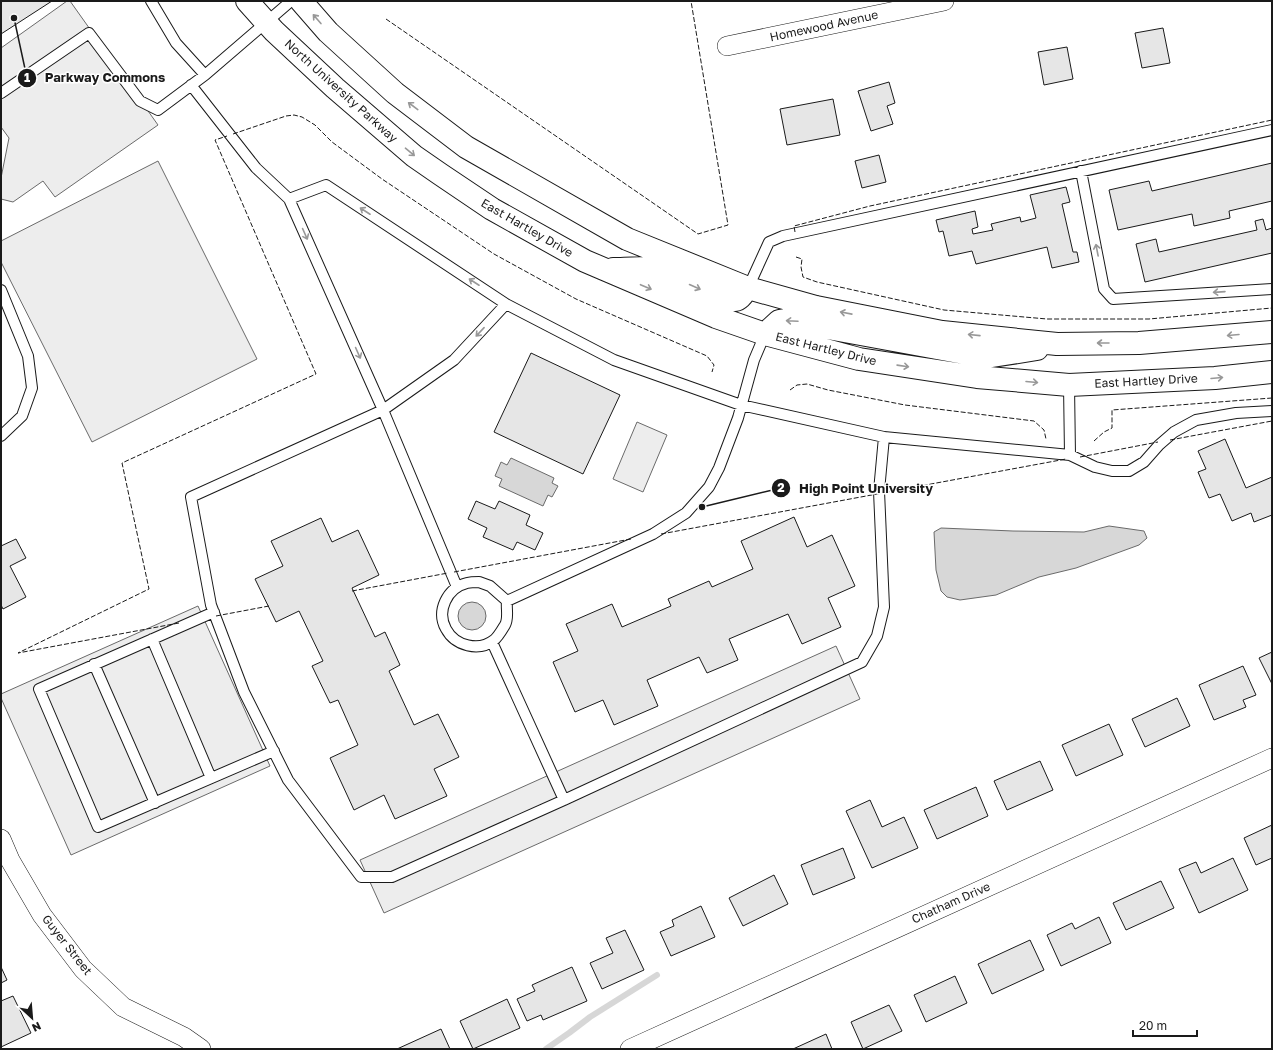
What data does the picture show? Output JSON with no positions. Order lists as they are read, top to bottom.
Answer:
{
  "streets": {
    "main road": ["North University Parkway", "East Hartley Drive"],
    "street": ["Homewood Avenue", "Chatham Drive", "Guyer Street"]
  },
  "crossings": [
    ["North University Parkway", "East Hartley Drive"]
  ],
  "places": ["Parkway Commons", "High Point University"],
  "scale_bar": "20 m",
  "north": "bottom right"
}
